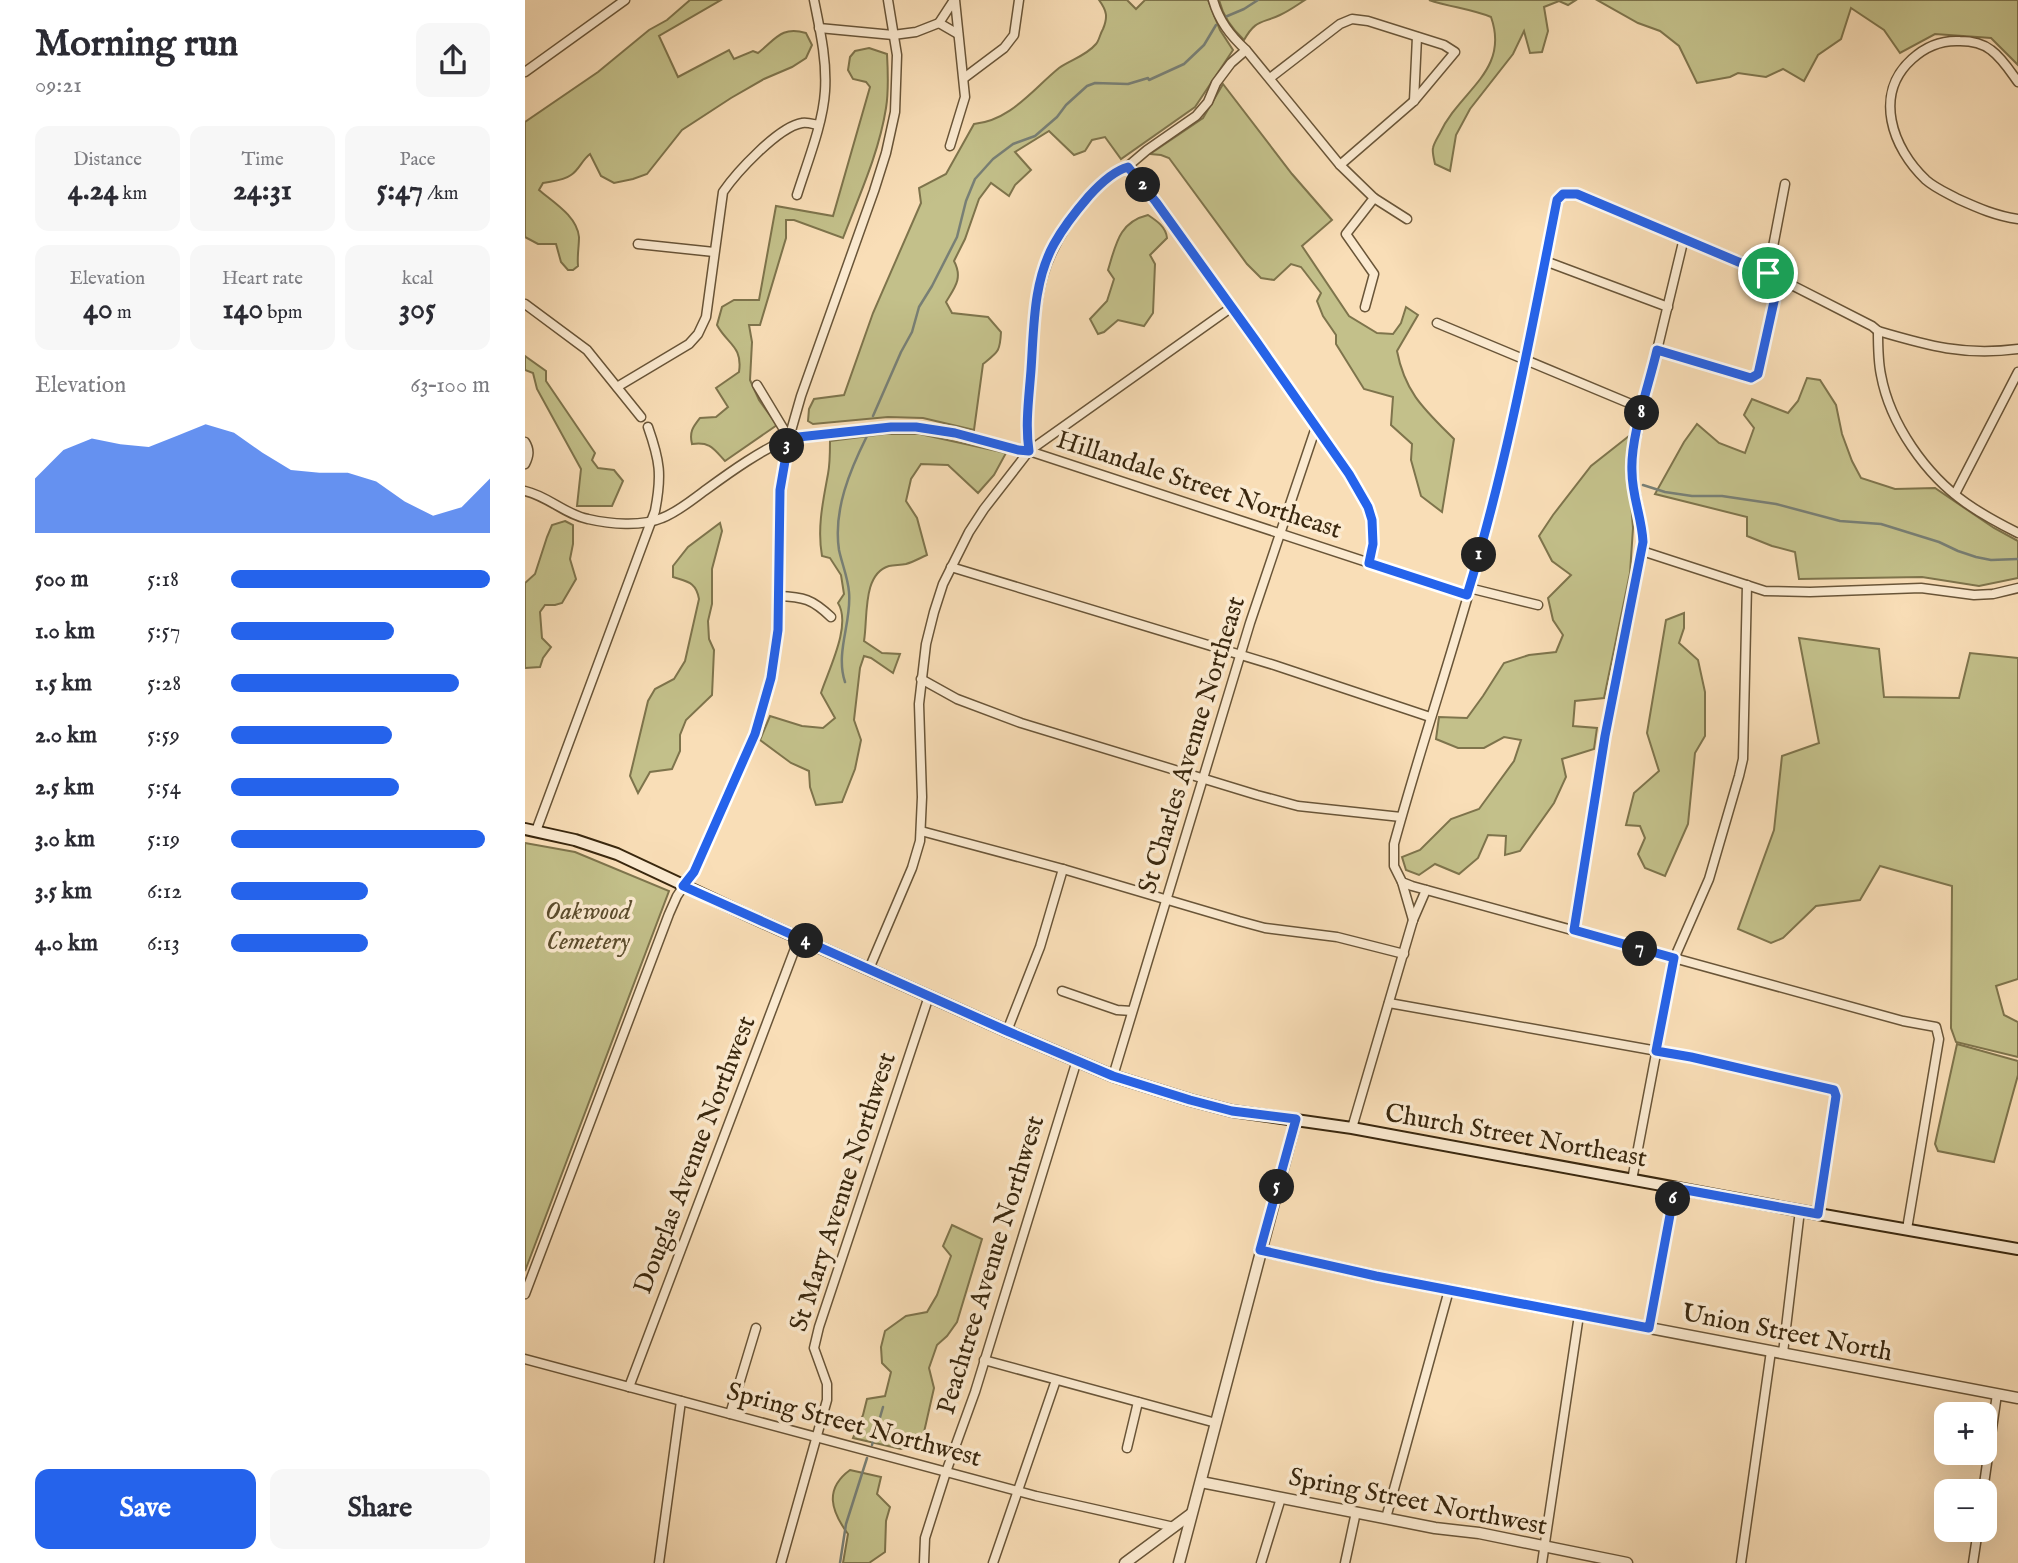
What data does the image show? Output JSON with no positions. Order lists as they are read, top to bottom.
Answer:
{
  "streets": {
    "main road": ["Church Street Northeast"],
    "street": [
      "Hillandale Street Northeast",
      "St Charles Avenue Northeast",
      "Douglas Avenue Northwest",
      "St Mary Avenue Northwest",
      "Peachtree Avenue Northwest",
      "Union Street North",
      "Spring Street Northwest"
    ]
  },
  "crossings": [
    ["Hillandale Street Northeast", "St Charles Avenue Northeast"],
    ["St Charles Avenue Northeast", "Church Street Northeast"],
    ["Church Street Northeast", "Douglas Avenue Northwest"],
    ["Church Street Northeast", "St Mary Avenue Northwest"],
    ["Church Street Northeast", "Peachtree Avenue Northwest"],
    ["Douglas Avenue Northwest", "Spring Street Northwest"],
    ["St Mary Avenue Northwest", "Spring Street Northwest"],
    ["Peachtree Avenue Northwest", "Spring Street Northwest"]
  ],
  "parks": ["Oakwood Cemetery"],
  "page": {
    "heading": ["Morning run", "09:21"],
    "stats": [
      ["Distance", "4.24 km"],
      ["Time", "24:31"],
      ["Pace", "5:47 /km"],
      ["Elevation", "40 m"],
      ["Heart rate", "140 bpm"],
      ["kcal", "305"]
    ],
    "pins": [
      "2",
      "8",
      "3",
      "1",
      "4",
      "7",
      "5",
      "6"
    ],
    "chart": ["Elevation", "63–100 m"],
    "list": [
      {
        "name": "500 m",
        "note": "5:18"
      },
      {
        "name": "1.0 km",
        "note": "5:57"
      },
      {
        "name": "1.5 km",
        "note": "5:28"
      },
      {
        "name": "2.0 km",
        "note": "5:59"
      },
      {
        "name": "2.5 km",
        "note": "5:54"
      },
      {
        "name": "3.0 km",
        "note": "5:19"
      },
      {
        "name": "3.5 km",
        "note": "6:12"
      },
      {
        "name": "4.0 km",
        "note": "6:13"
      }
    ],
    "map_buttons": ["+", "−"],
    "buttons": ["Save", "Share"]
  }
}
